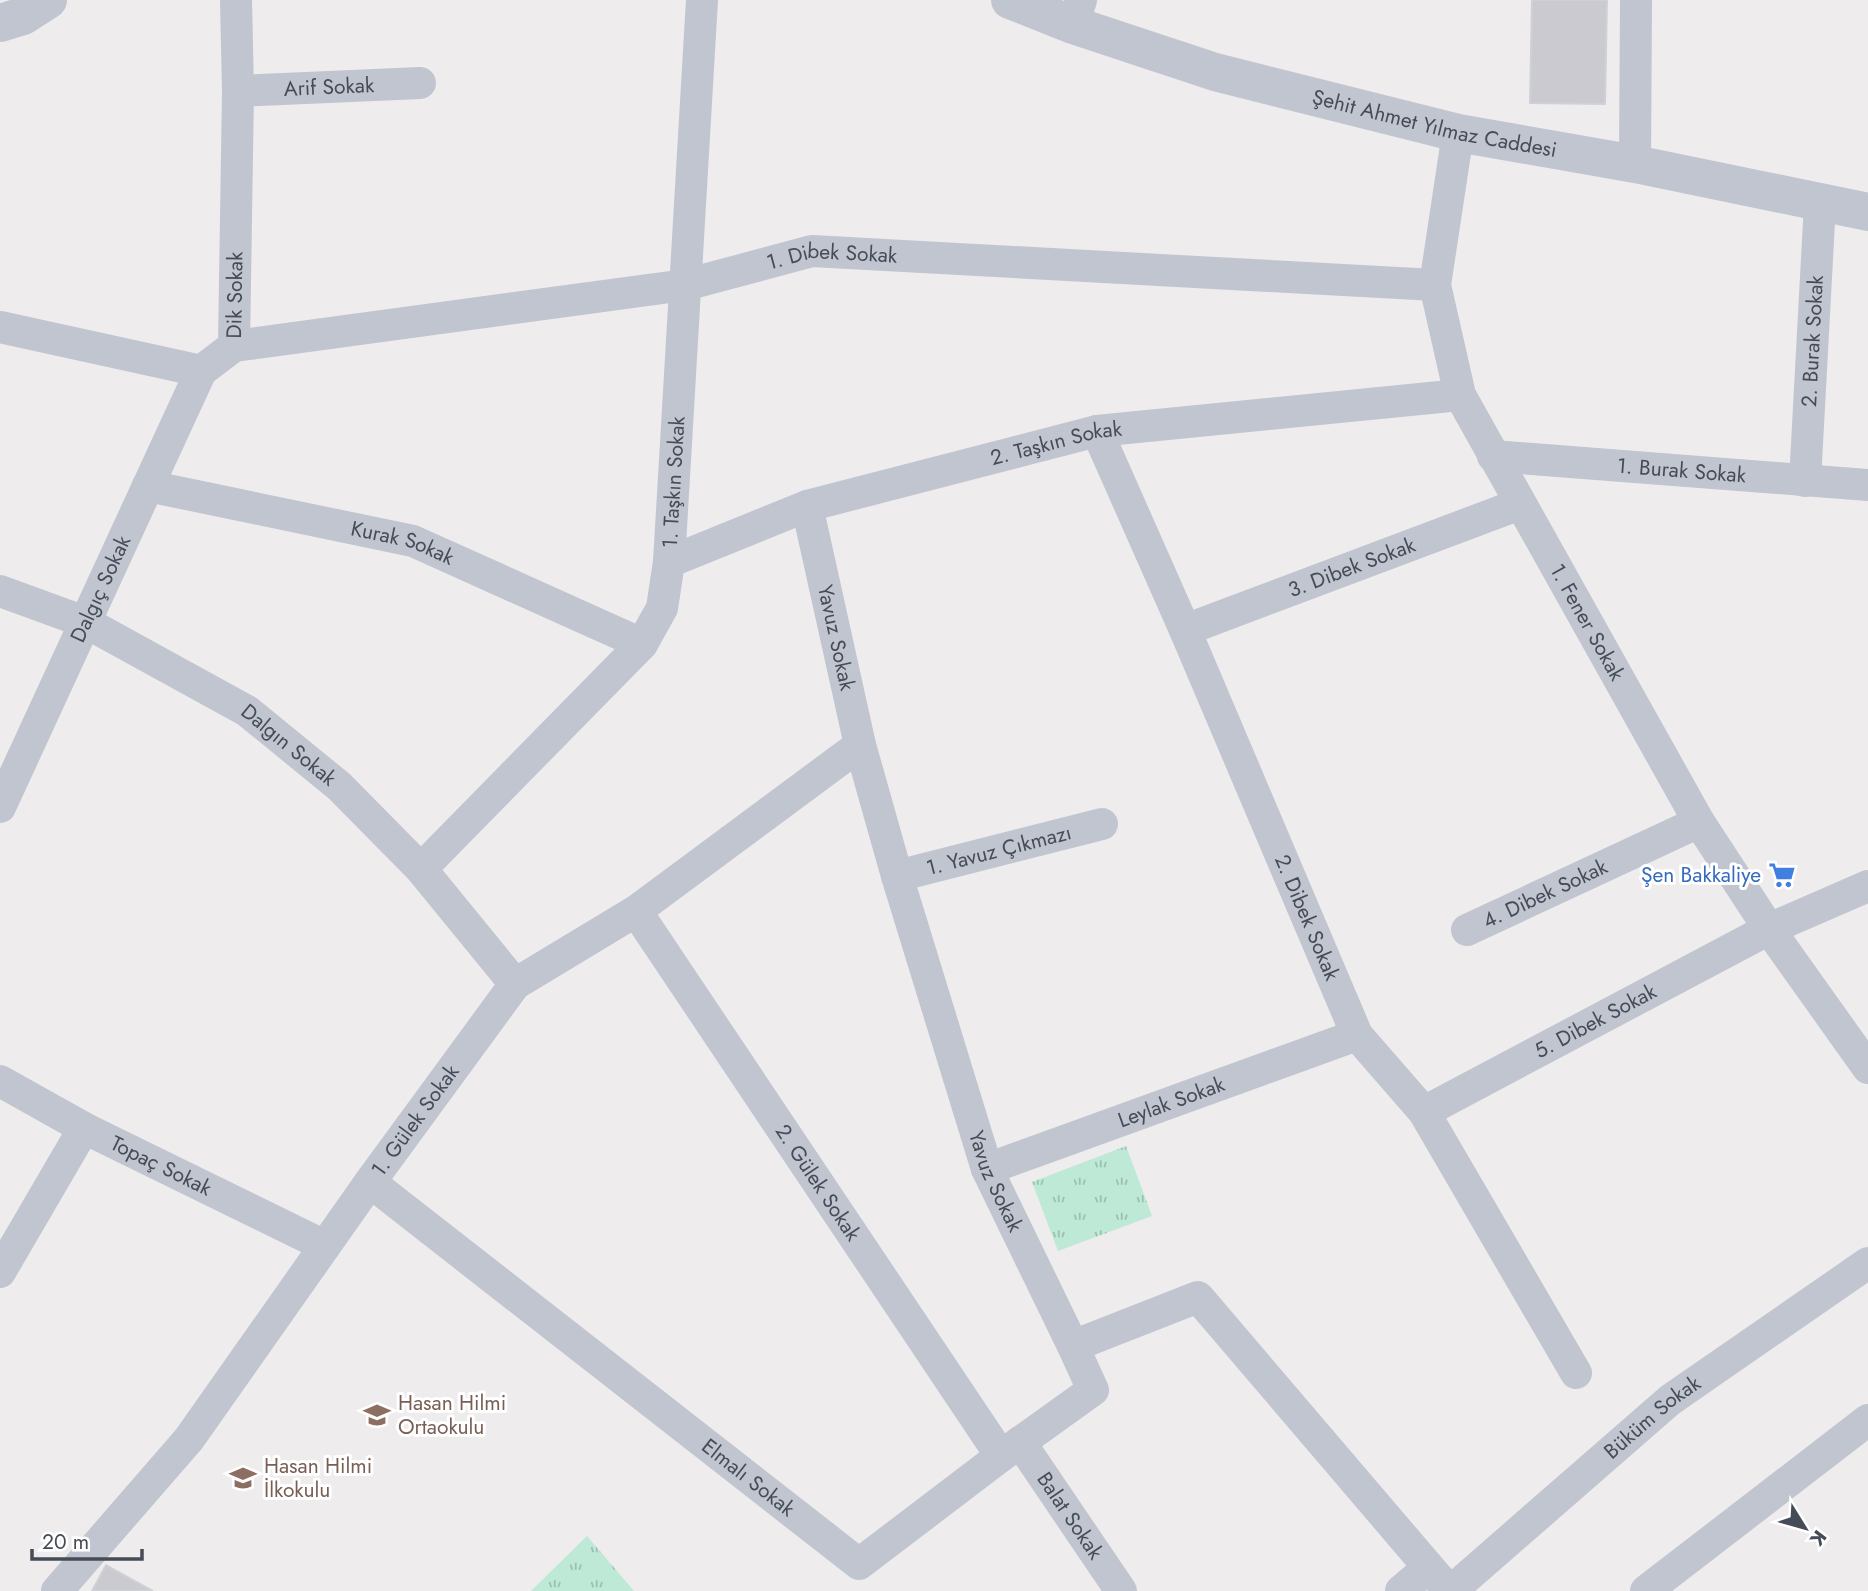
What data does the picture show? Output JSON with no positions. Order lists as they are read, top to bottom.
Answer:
{
  "streets": {
    "street": [
      "Arif Sokak",
      "Şehit Ahmet Yılmaz Caddesi",
      "1. Dibek Sokak",
      "Dik Sokak",
      "2. Burak Sokak",
      "2. Taşkın Sokak",
      "1. Burak Sokak",
      "1. Taşkın Sokak",
      "Kurak Sokak",
      "3. Dibek Sokak",
      "Dalgıç Sokak",
      "1. Fener Sokak",
      "Yavuz Sokak",
      "Dalgın Sokak",
      "1. Yavuz Çıkmazı",
      "4. Dibek Sokak",
      "2. Dibek Sokak",
      "5. Dibek Sokak",
      "Leylak Sokak",
      "1. Gülek Sokak",
      "Topaç Sokak",
      "2. Gülek Sokak",
      "Büküm Sokak",
      "Elmalı Sokak",
      "Balat Sokak"
    ]
  },
  "crossings": [
    ["Arif Sokak", "Dik Sokak"],
    ["Şehit Ahmet Yılmaz Caddesi", "2. Burak Sokak"],
    ["Şehit Ahmet Yılmaz Caddesi", "1. Fener Sokak"],
    ["1. Dibek Sokak", "Dik Sokak"],
    ["1. Dibek Sokak", "1. Taşkın Sokak"],
    ["1. Dibek Sokak", "1. Fener Sokak"],
    ["Dik Sokak", "Dalgıç Sokak"],
    ["2. Burak Sokak", "1. Burak Sokak"],
    ["2. Taşkın Sokak", "1. Taşkın Sokak"],
    ["2. Taşkın Sokak", "1. Fener Sokak"],
    ["2. Taşkın Sokak", "Yavuz Sokak"],
    ["2. Taşkın Sokak", "2. Dibek Sokak"],
    ["1. Burak Sokak", "1. Fener Sokak"],
    ["1. Taşkın Sokak", "Kurak Sokak"],
    ["1. Taşkın Sokak", "Dalgın Sokak"],
    ["Kurak Sokak", "Dalgıç Sokak"],
    ["3. Dibek Sokak", "1. Fener Sokak"],
    ["3. Dibek Sokak", "2. Dibek Sokak"],
    ["Dalgıç Sokak", "Dalgın Sokak"],
    ["1. Fener Sokak", "4. Dibek Sokak"],
    ["1. Fener Sokak", "5. Dibek Sokak"],
    ["Yavuz Sokak", "1. Yavuz Çıkmazı"],
    ["Yavuz Sokak", "Leylak Sokak"],
    ["Yavuz Sokak", "1. Gülek Sokak"],
    ["Yavuz Sokak", "Elmalı Sokak"],
    ["Dalgın Sokak", "1. Gülek Sokak"],
    ["2. Dibek Sokak", "5. Dibek Sokak"],
    ["2. Dibek Sokak", "Leylak Sokak"],
    ["1. Gülek Sokak", "Topaç Sokak"],
    ["1. Gülek Sokak", "2. Gülek Sokak"],
    ["1. Gülek Sokak", "Elmalı Sokak"],
    ["2. Gülek Sokak", "Elmalı Sokak"],
    ["2. Gülek Sokak", "Balat Sokak"],
    ["Elmalı Sokak", "Balat Sokak"]
  ],
  "places": {
    "supermarket": ["Şen Bakkaliye"],
    "school or university": ["Hasan Hilmi Ortaokulu", "Hasan Hilmi İlkokulu"]
  },
  "scale_bar": "20 m",
  "north": "bottom right"
}
